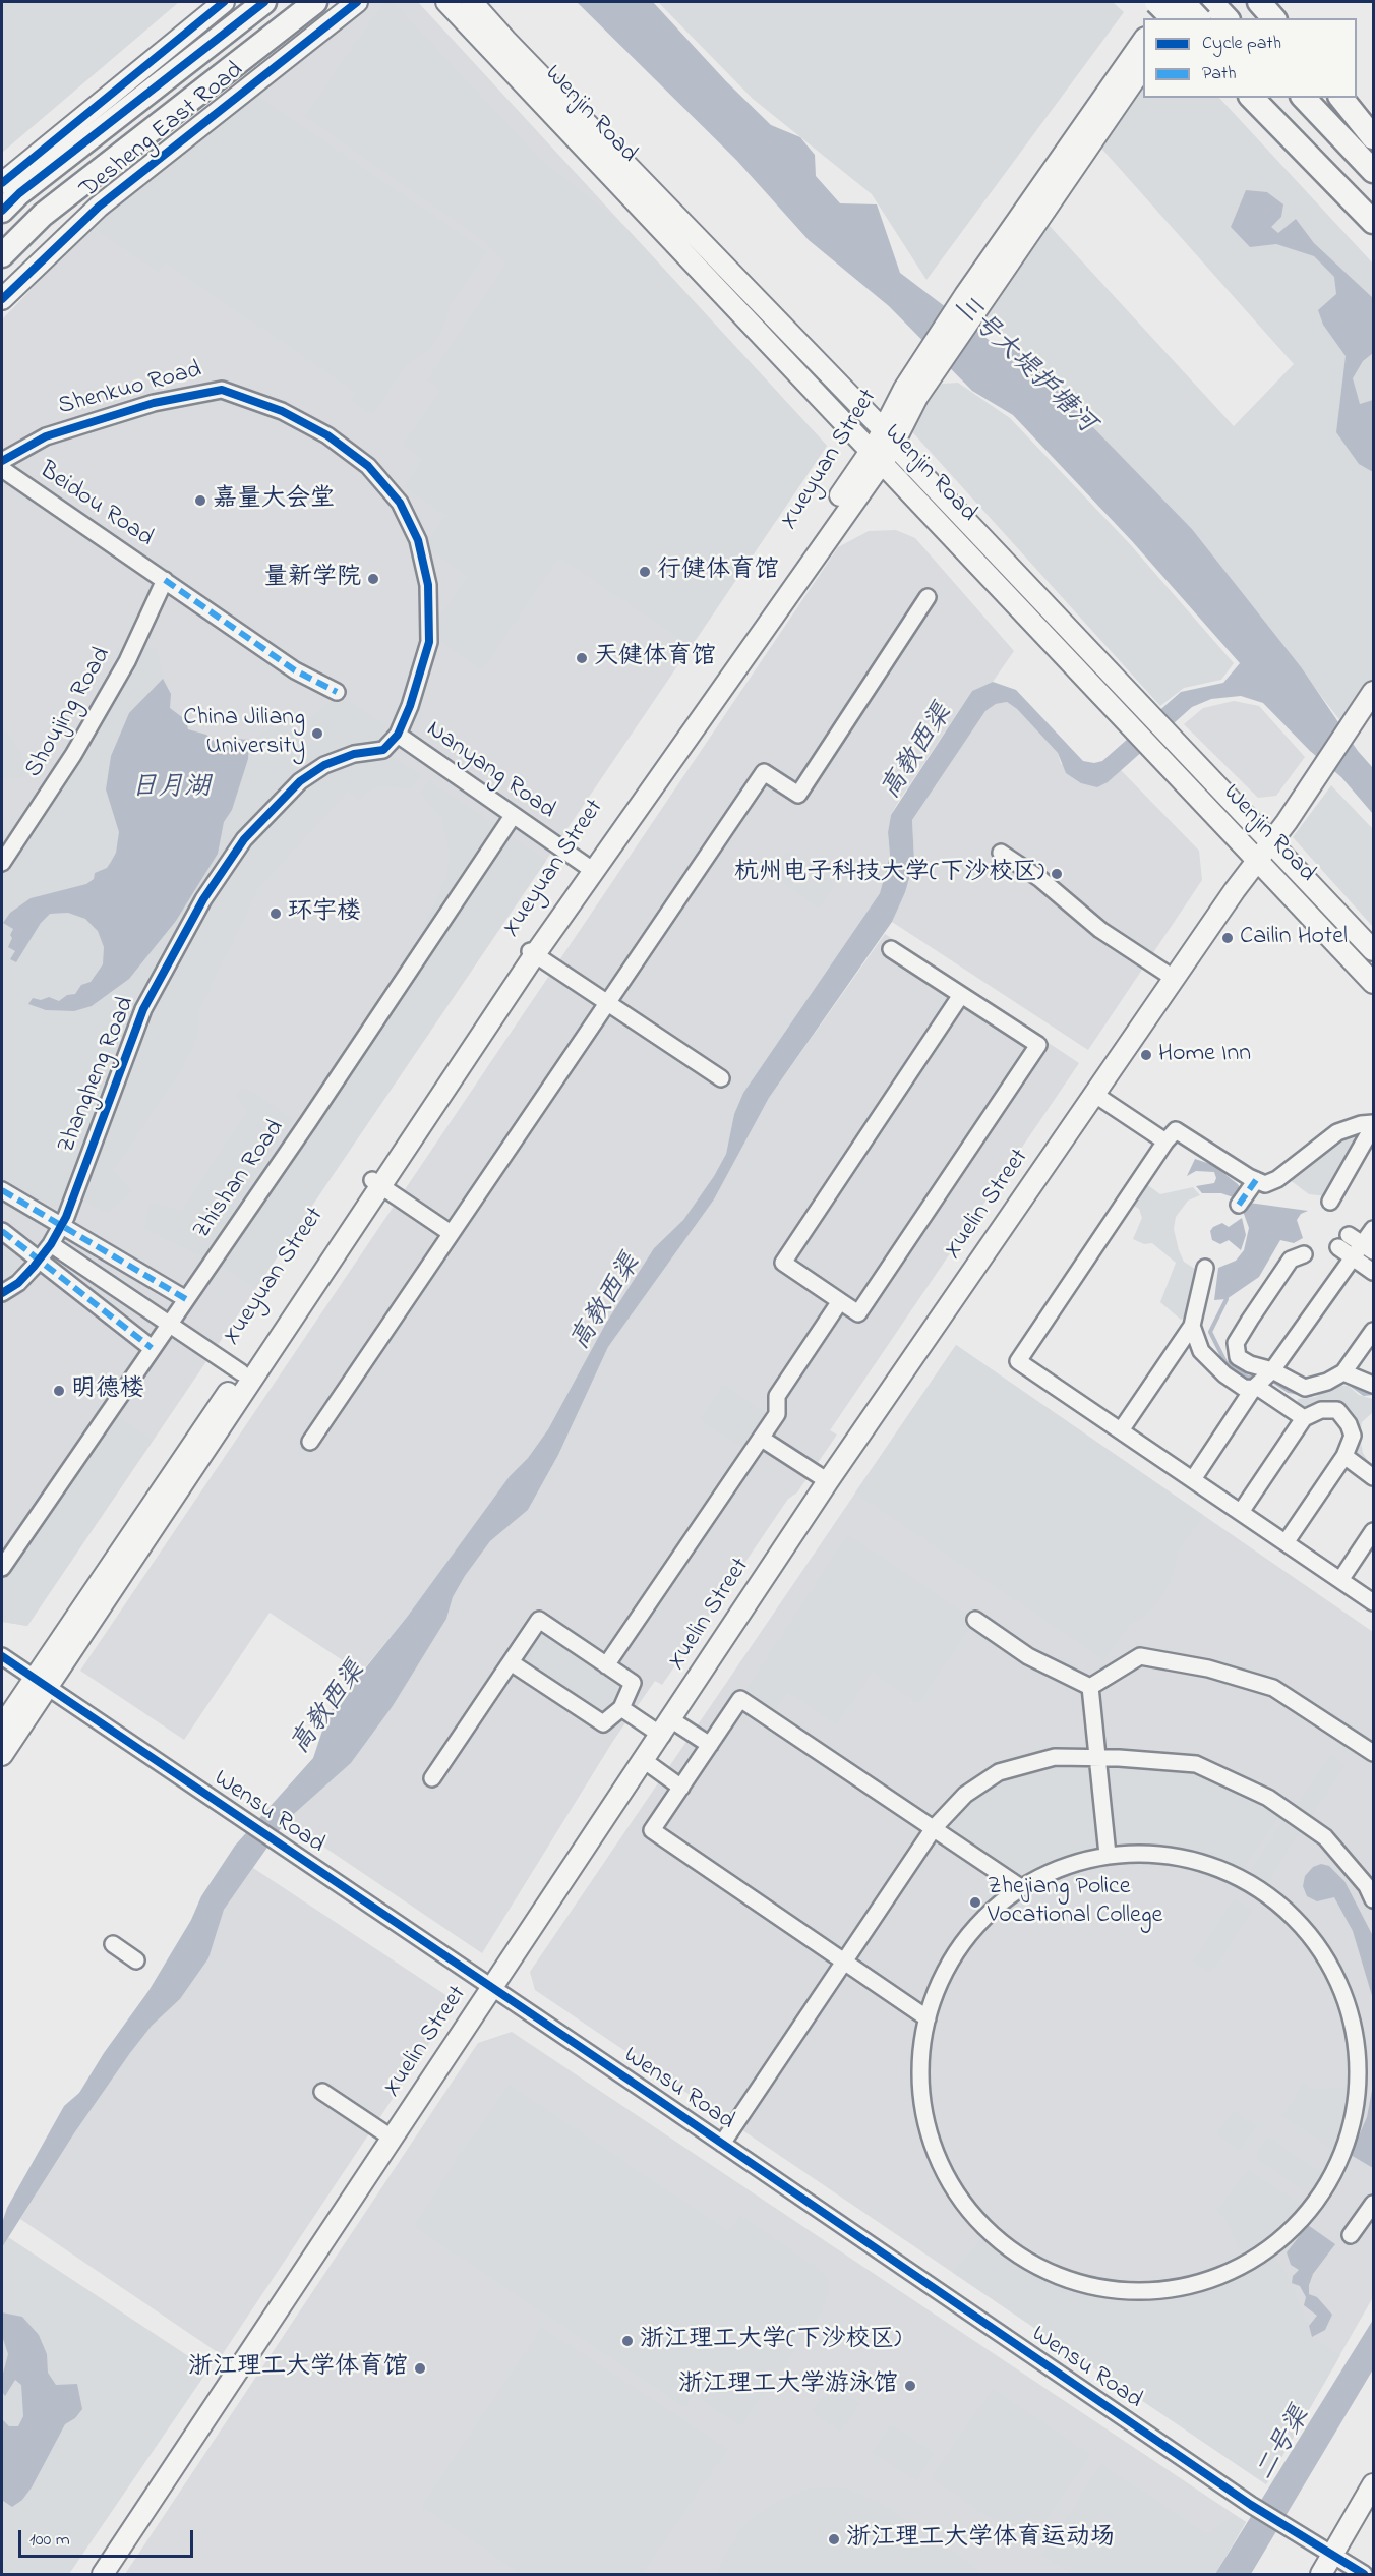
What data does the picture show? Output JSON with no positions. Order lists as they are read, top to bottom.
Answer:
{
  "streets": {
    "main road": [
      "Wenjin Road",
      "Desheng East Road",
      "Xueyuan Street",
      "Xuelin Street"
    ],
    "street": [
      "Shenkuo Road",
      "Beidou Road",
      "Shoujing Road",
      "Nanyang Road",
      "Zhangheng Road",
      "Zhishan Road",
      "Wensu Road"
    ]
  },
  "crossings": [
    ["Wenjin Road", "Xueyuan Street"],
    ["Wenjin Road", "Xuelin Street"],
    ["Shenkuo Road", "Nanyang Road"],
    ["Shenkuo Road", "Zhangheng Road"],
    ["Xueyuan Street", "Nanyang Road"],
    ["Xueyuan Street", "Wensu Road"],
    ["Beidou Road", "Shoujing Road"],
    ["Nanyang Road", "Zhangheng Road"],
    ["Nanyang Road", "Zhishan Road"],
    ["Xuelin Street", "Wensu Road"]
  ],
  "water": [
    "三号大堤护塘河",
    "高教西渠",
    "日月湖",
    "二号渠"
  ],
  "places": [
    "嘉量大会堂",
    "行健体育馆",
    "量新学院",
    "天健体育馆",
    "China Jiliang University",
    "杭州电子科技大学(下沙校区)",
    "环宇楼",
    "Cailin Hotel",
    "Home Inn",
    "明德楼",
    "Zhejiang Police Vocational College",
    "浙江理工大学(下沙校区)",
    "浙江理工大学体育馆",
    "浙江理工大学游泳馆",
    "浙江理工大学体育运动场"
  ],
  "legend": ["Cycle path", "Path"],
  "scale_bar": "100 m"
}
